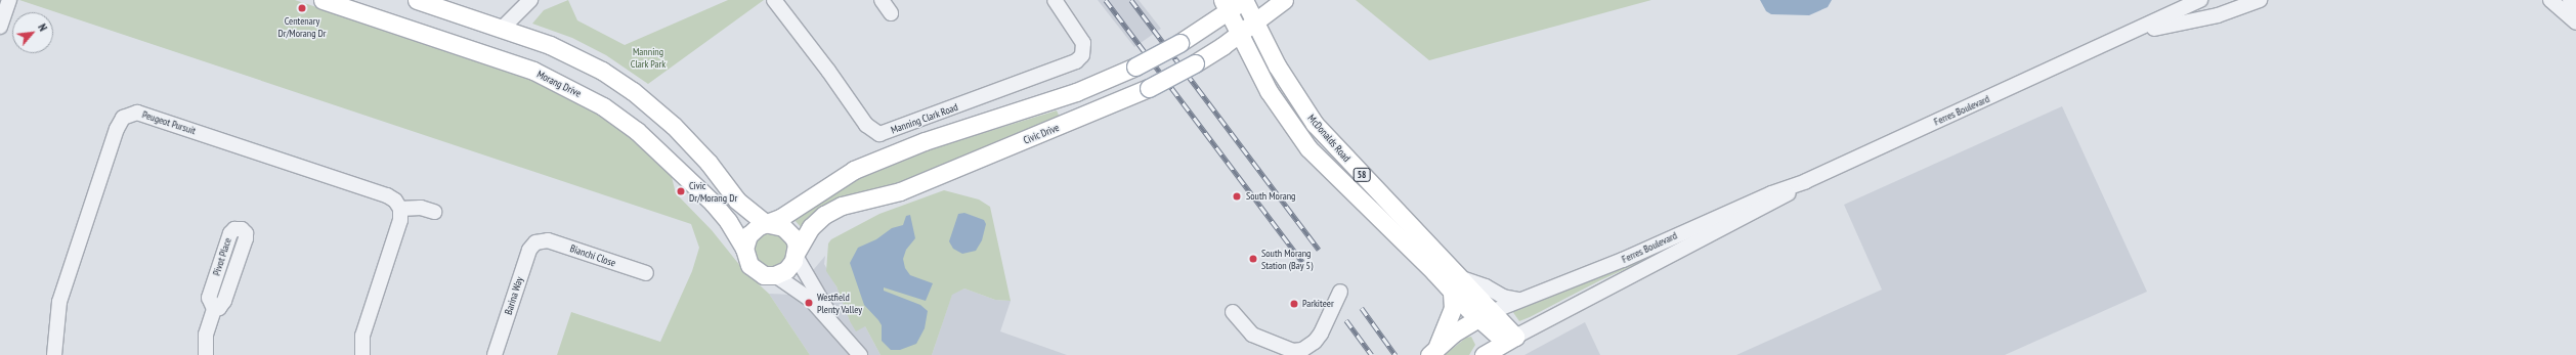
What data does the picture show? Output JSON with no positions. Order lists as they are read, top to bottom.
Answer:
{
  "streets": {
    "main road": [
      "Morang Drive",
      "Civic Drive",
      "McDonalds Road",
      "58"
    ],
    "street": [
      "Ferres Boulevard",
      "Manning Clark Road",
      "Peugeot Pursuit",
      "Bianchi Close",
      "Pivot Place",
      "Barina Way"
    ]
  },
  "crossings": [
    ["Morang Drive", "Civic Drive"],
    ["Ferres Boulevard", "McDonalds Road"],
    ["Civic Drive", "McDonalds Road"],
    ["Bianchi Close", "Barina Way"]
  ],
  "parks": ["Manning Clark Park"],
  "places": [
    "Centenary Dr/Morang Dr",
    "Civic Dr/Morang Dr",
    "South Morang",
    "South Morang Station (Bay 5)",
    "Westfield Plenty Valley",
    "Parkiteer"
  ],
  "north": "top right"
}
